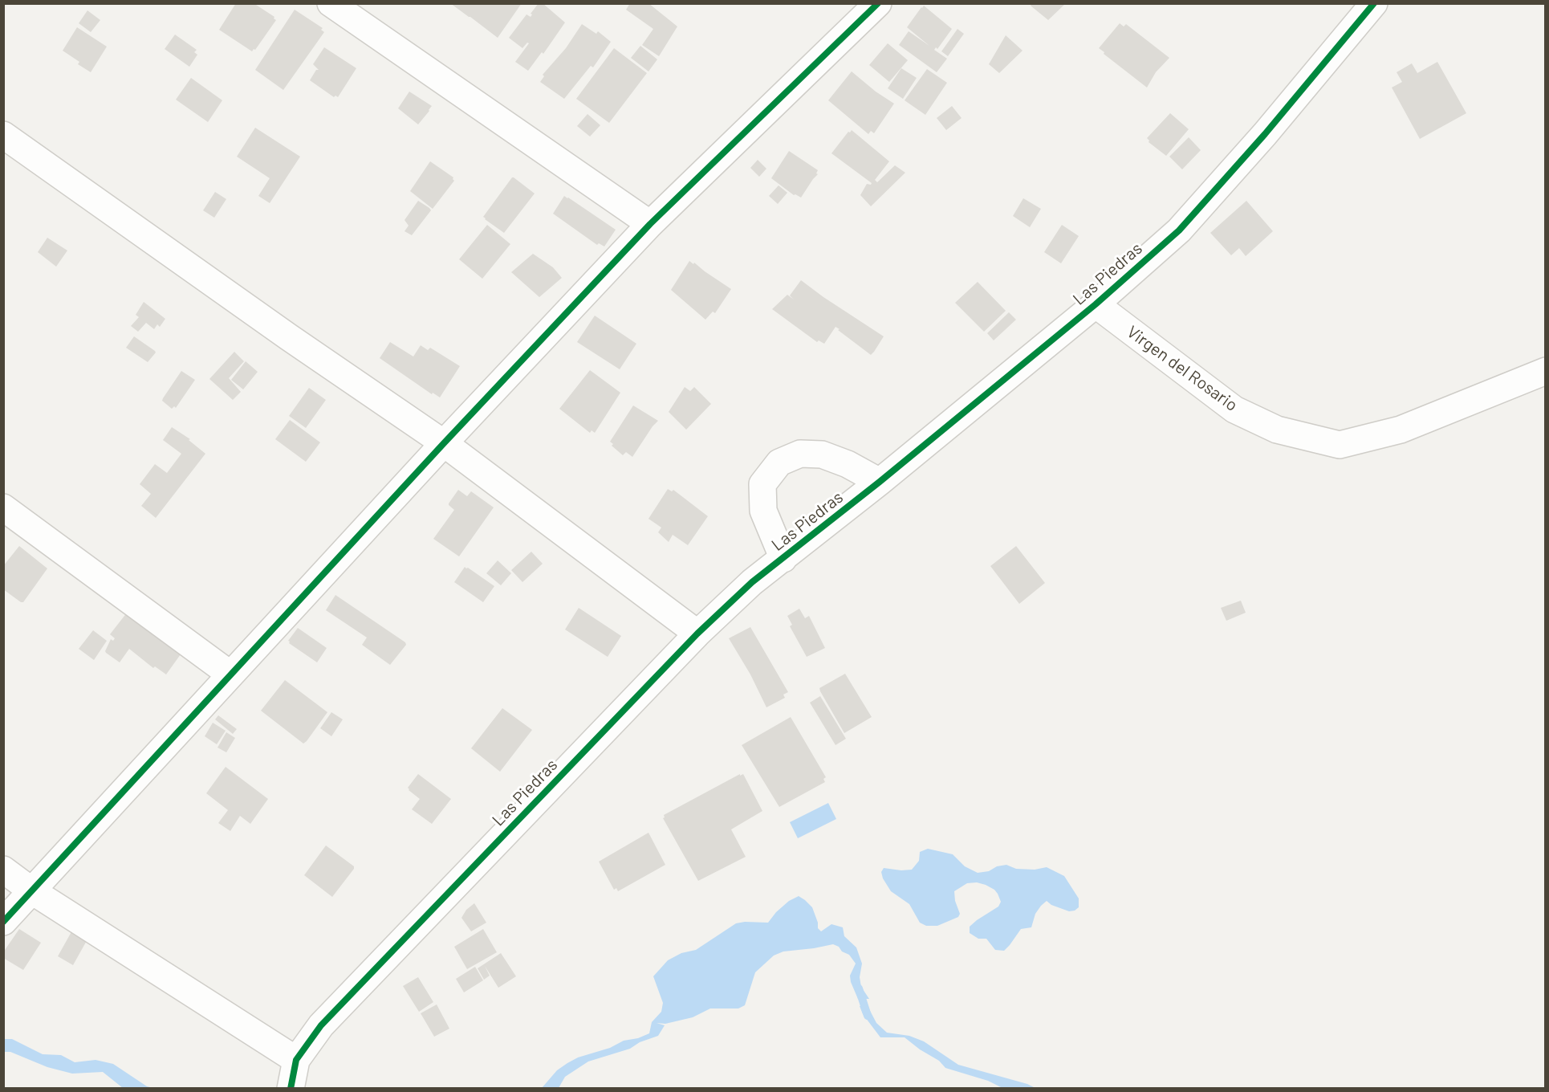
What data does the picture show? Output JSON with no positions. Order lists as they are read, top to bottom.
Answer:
{
  "streets": {
    "street": ["Las Piedras", "Virgen del Rosario"]
  },
  "crossings": [
    ["Las Piedras", "Virgen del Rosario"]
  ]
}
